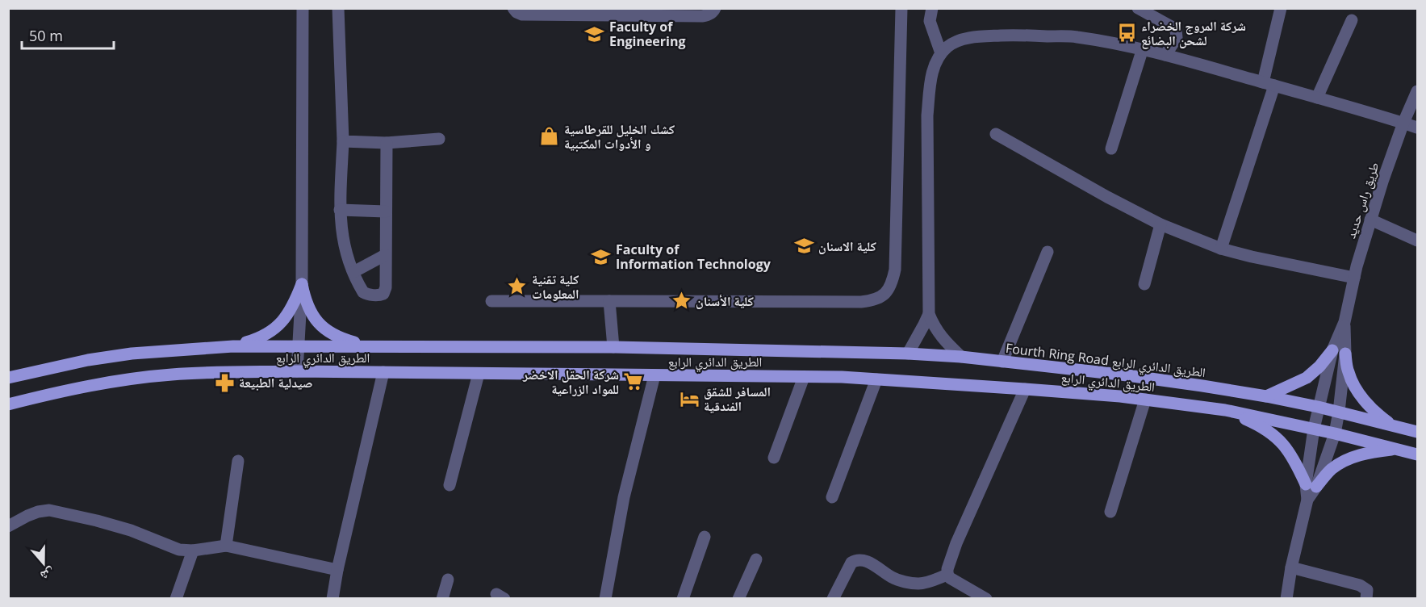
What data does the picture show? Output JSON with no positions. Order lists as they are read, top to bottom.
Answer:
{
  "streets": {
    "main road": ["الطريق الدائري الرابع", "Fourth Ring Road الطريق الدائري الرابع"],
    "street": ["طريق راس حديد"]
  },
  "crossings": [
    ["طريق راس حديد", "الطريق الدائري الرابع"],
    ["طريق راس حديد", "Fourth Ring Road الطريق الدائري الرابع"],
    ["الطريق الدائري الرابع", "Fourth Ring Road الطريق الدائري الرابع"]
  ],
  "places": {
    "bus stop": ["شركة المروج الخضراء لشحن البضائع"],
    "school or university": ["Faculty of Engineering", "كلية الاسنان", "Faculty of Information Technology"],
    "shop": ["كشك الخليل للقرطاسية و الأدوات المكتبية"],
    "place": ["كلية تقنية المعلومات", "كلية الأسنان"],
    "supermarket": ["شركة الحقل الاخضر للمواد الزراعية"],
    "pharmacy": ["صيدلية الطبيعة"],
    "hotel": ["المسافر للشقق الفندقية"]
  },
  "scale_bar": "50 m",
  "north": "bottom"
}
